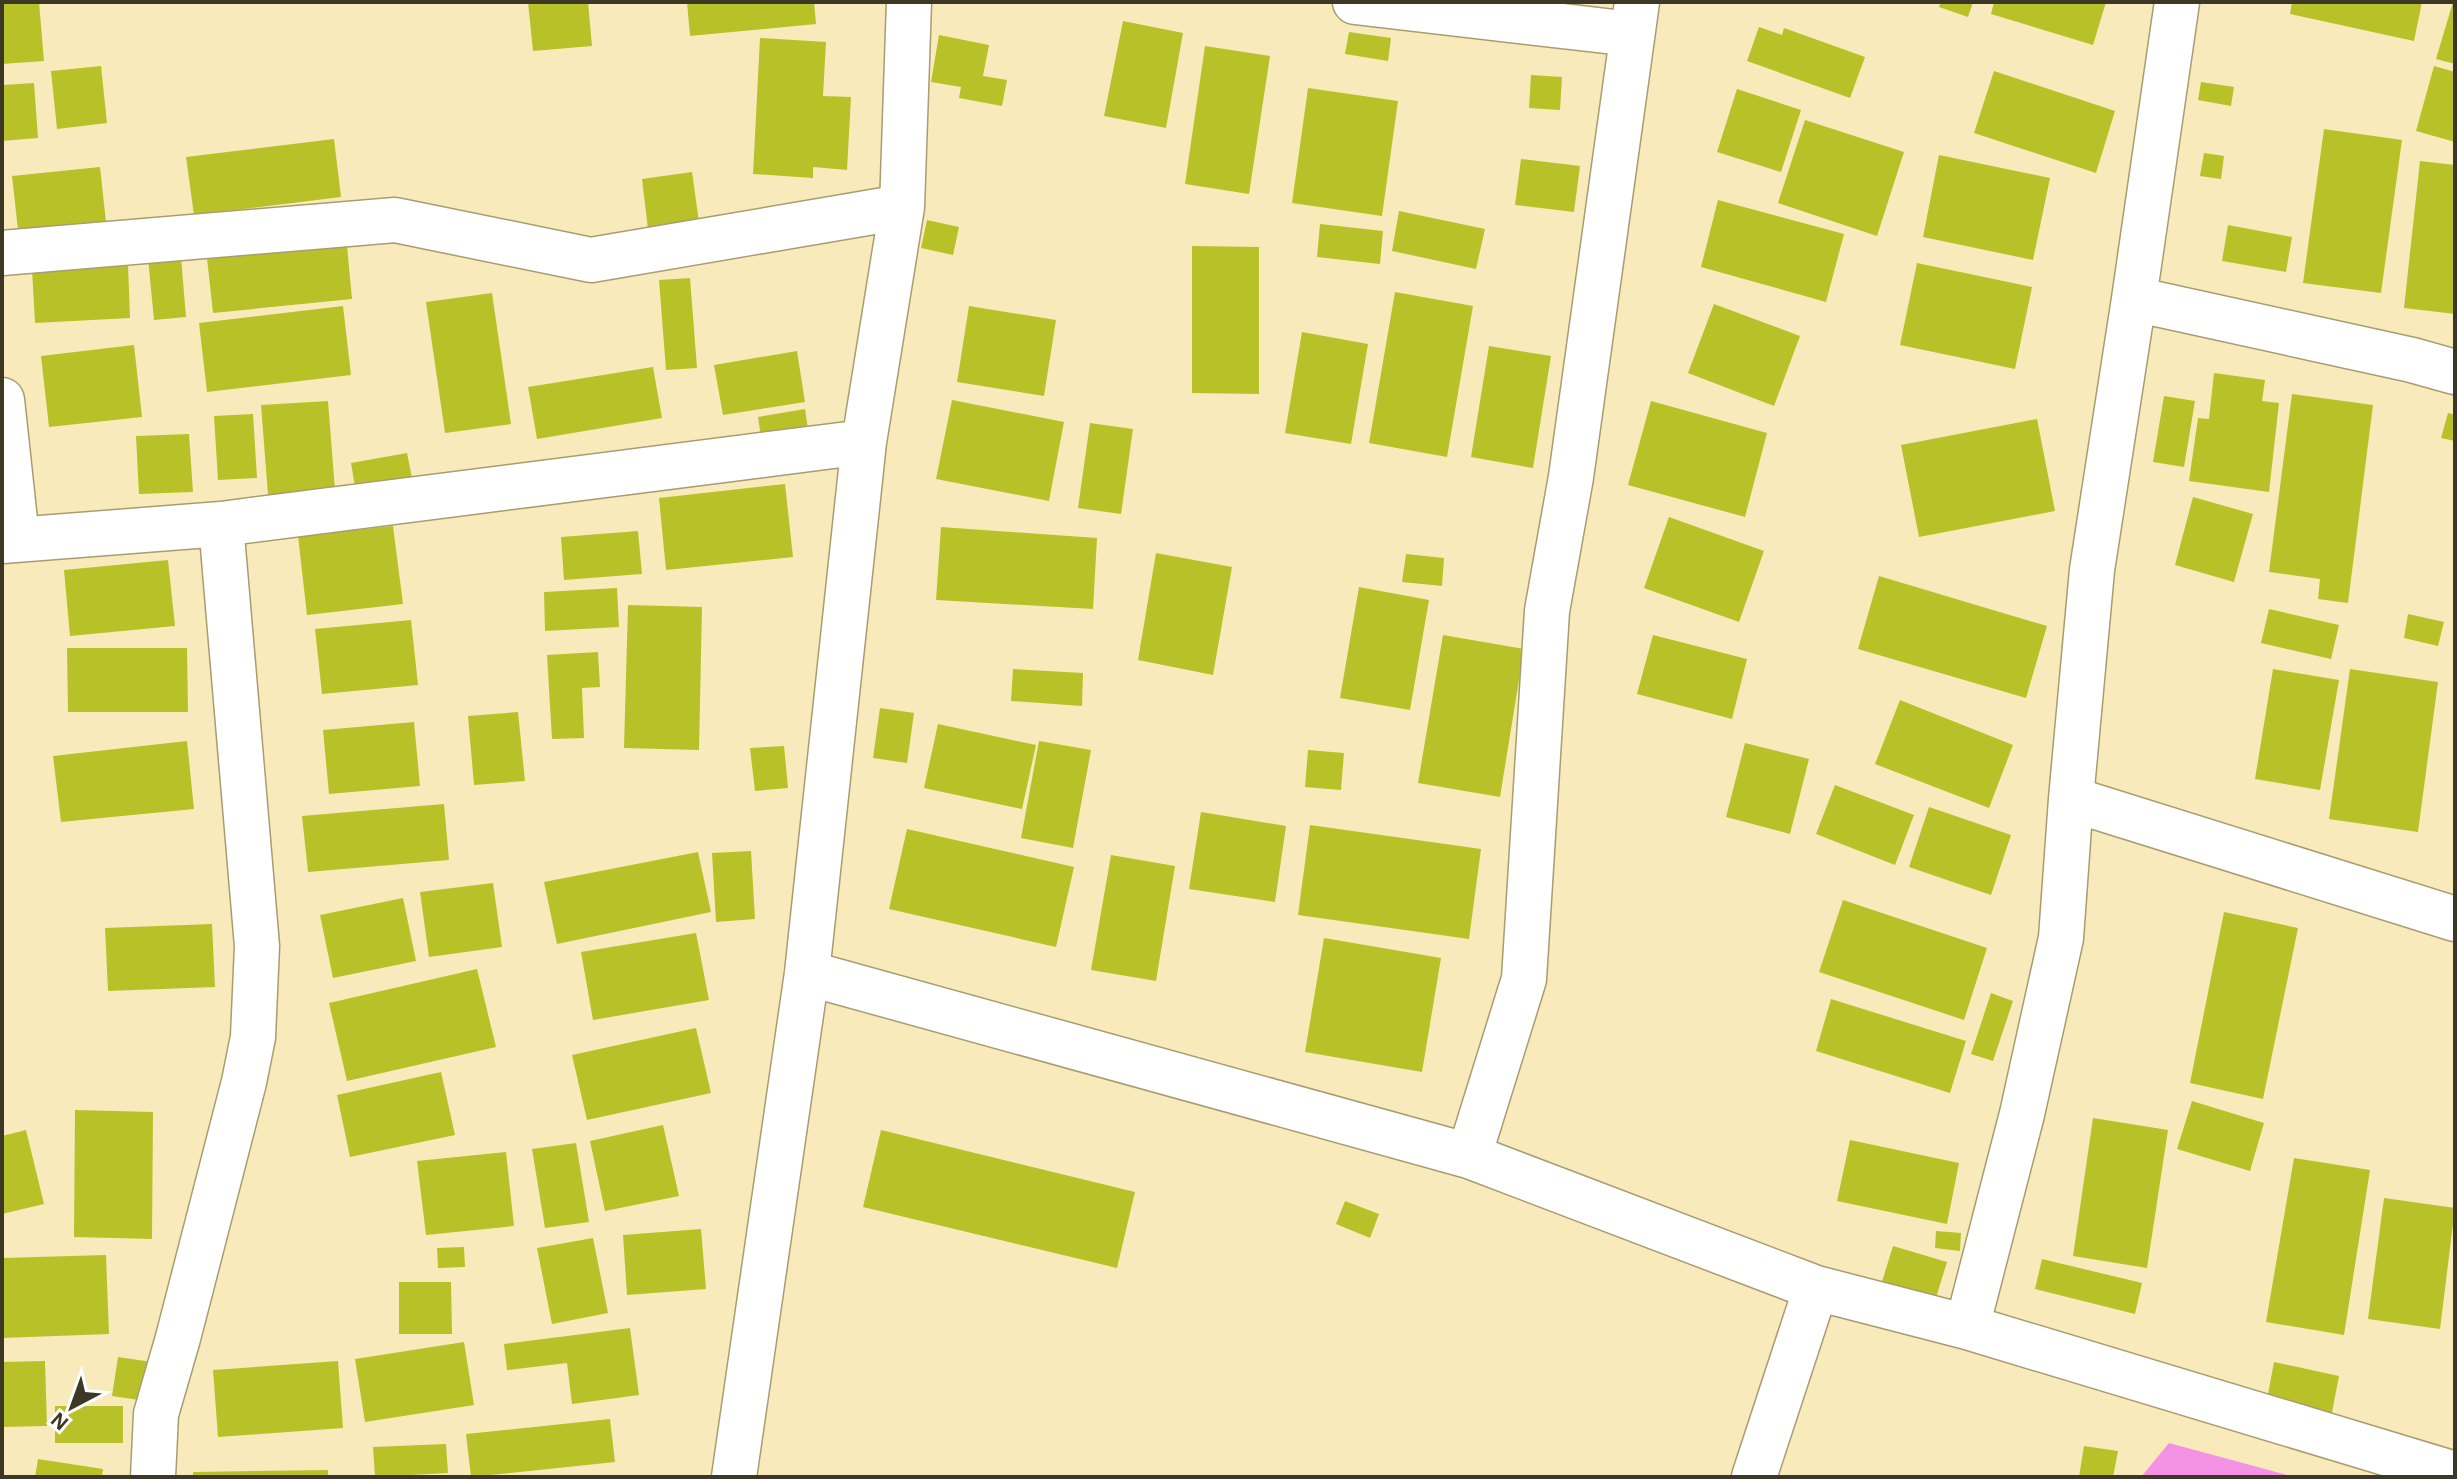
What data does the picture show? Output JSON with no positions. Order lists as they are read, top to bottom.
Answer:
{
  "north": "bottom left"
}
